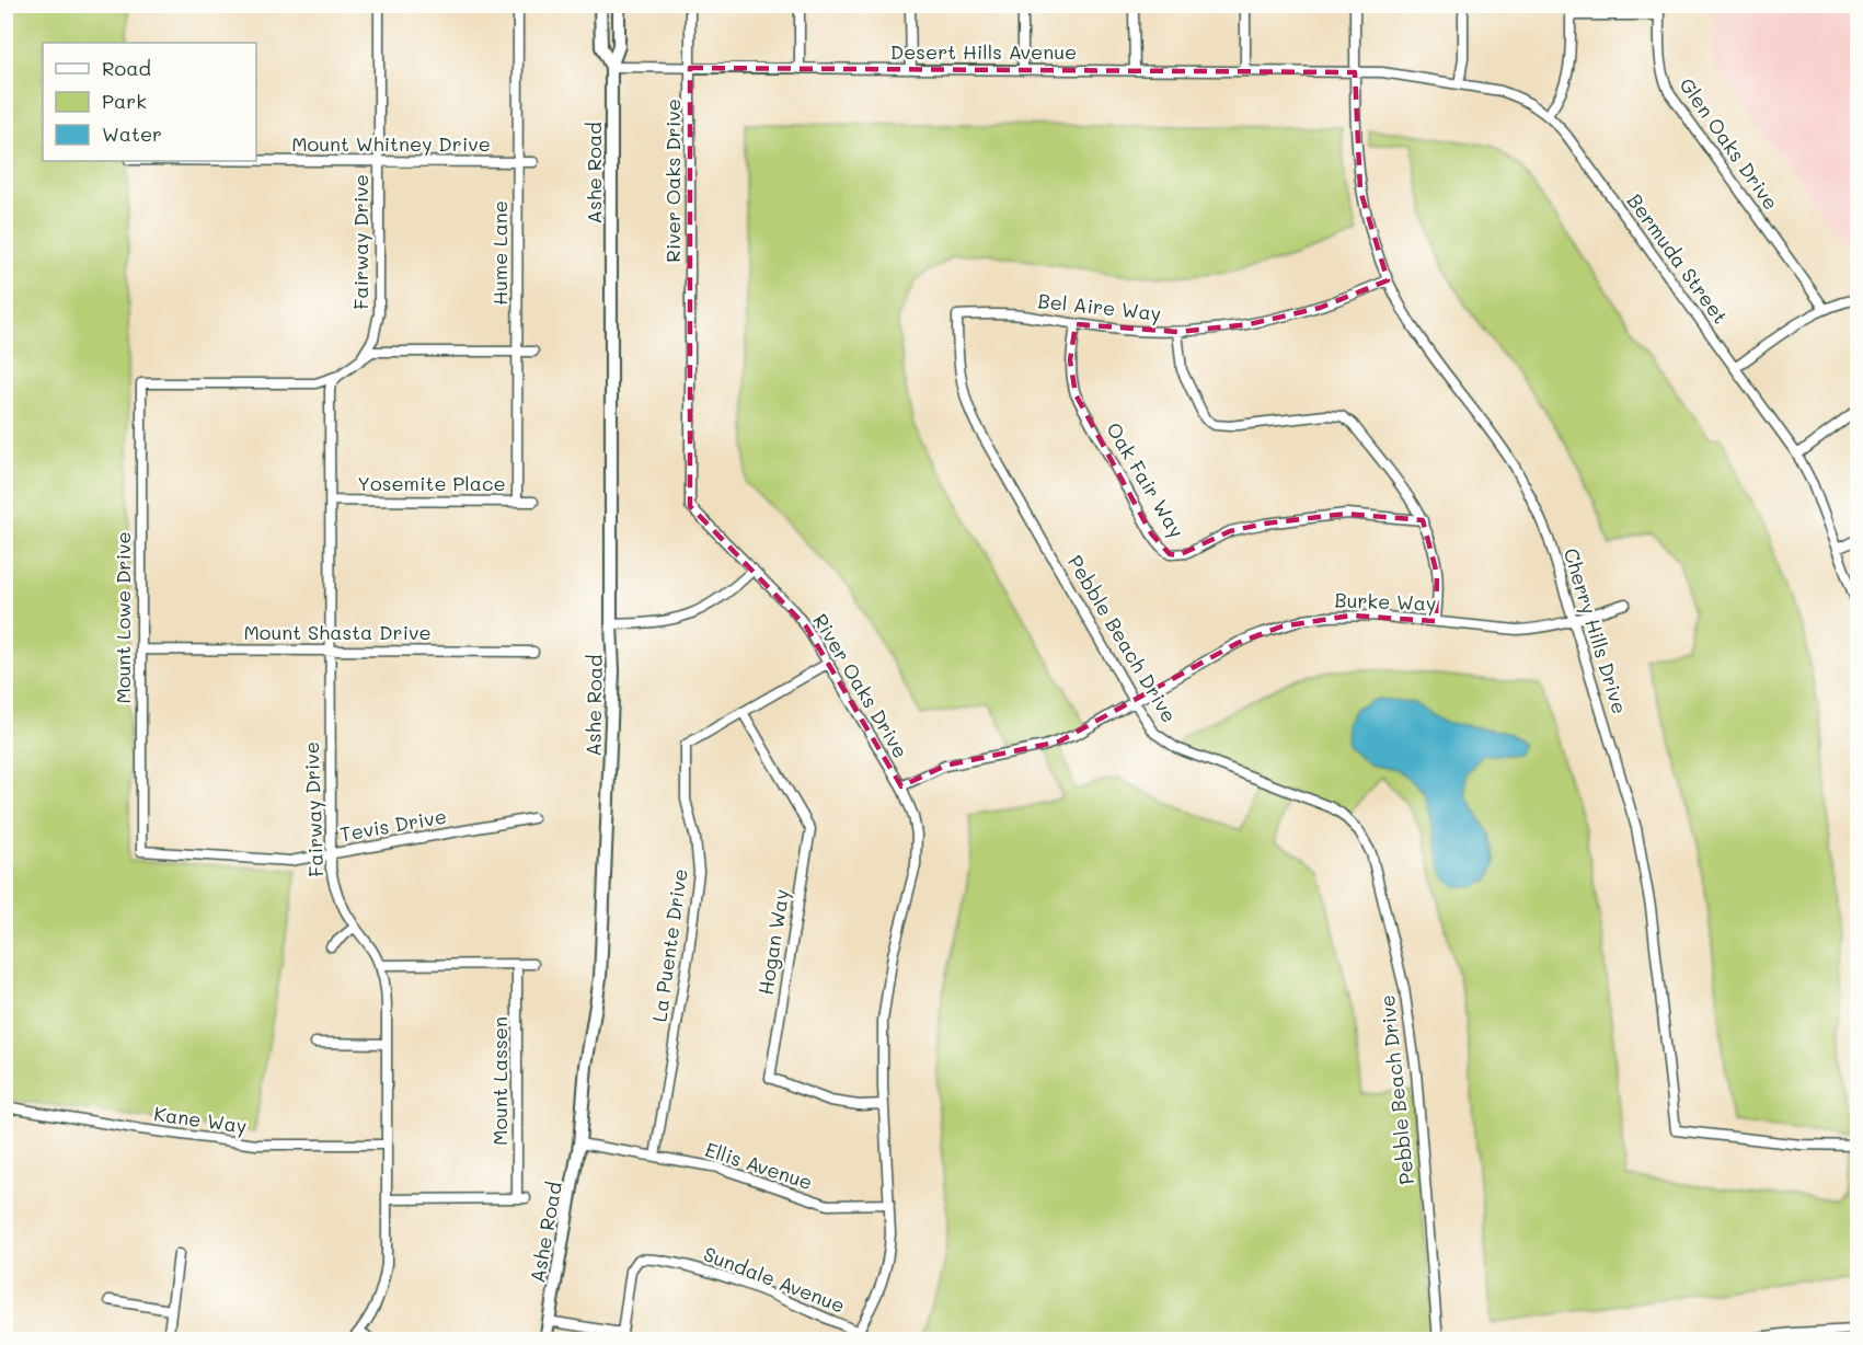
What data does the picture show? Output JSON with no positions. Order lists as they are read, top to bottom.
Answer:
{
  "streets": {
    "street": [
      "Desert Hills Avenue",
      "Mount Whitney Drive",
      "Glen Oaks Drive",
      "Ashe Road",
      "River Oaks Drive",
      "Fairway Drive",
      "Hume Lane",
      "Bermuda Street",
      "Bel Aire Way",
      "Oak Fair Way",
      "Yosemite Place",
      "Burke Way",
      "Mount Lowe Drive",
      "Cherry Hills Drive",
      "Mount Shasta Drive",
      "Pebble Beach Drive",
      "Tevis Drive",
      "Hogan Way",
      "La Puente Drive",
      "Mount Lassen",
      "Kane Way",
      "Ellis Avenue",
      "Sundale Avenue"
    ]
  },
  "crossings": [
    ["Desert Hills Avenue", "Ashe Road"],
    ["Desert Hills Avenue", "River Oaks Drive"],
    ["Desert Hills Avenue", "Bermuda Street"],
    ["Desert Hills Avenue", "Cherry Hills Drive"],
    ["Mount Whitney Drive", "Fairway Drive"],
    ["Mount Whitney Drive", "Hume Lane"],
    ["Glen Oaks Drive", "Bermuda Street"],
    ["Ashe Road", "Ellis Avenue"],
    ["River Oaks Drive", "Burke Way"],
    ["River Oaks Drive", "Hogan Way"],
    ["River Oaks Drive", "La Puente Drive"],
    ["River Oaks Drive", "Ellis Avenue"],
    ["River Oaks Drive", "Sundale Avenue"],
    ["Fairway Drive", "Yosemite Place"],
    ["Fairway Drive", "Mount Lowe Drive"],
    ["Fairway Drive", "Mount Shasta Drive"],
    ["Fairway Drive", "Tevis Drive"],
    ["Fairway Drive", "Mount Lassen"],
    ["Fairway Drive", "Kane Way"],
    ["Hume Lane", "Yosemite Place"],
    ["Bermuda Street", "Cherry Hills Drive"],
    ["Bel Aire Way", "Oak Fair Way"],
    ["Bel Aire Way", "Cherry Hills Drive"],
    ["Bel Aire Way", "Pebble Beach Drive"],
    ["Burke Way", "Cherry Hills Drive"],
    ["Burke Way", "Pebble Beach Drive"],
    ["Mount Lowe Drive", "Mount Shasta Drive"],
    ["Mount Lowe Drive", "Tevis Drive"],
    ["Hogan Way", "La Puente Drive"],
    ["La Puente Drive", "Ellis Avenue"]
  ],
  "legend": ["Road", "Park", "Water"]
}
